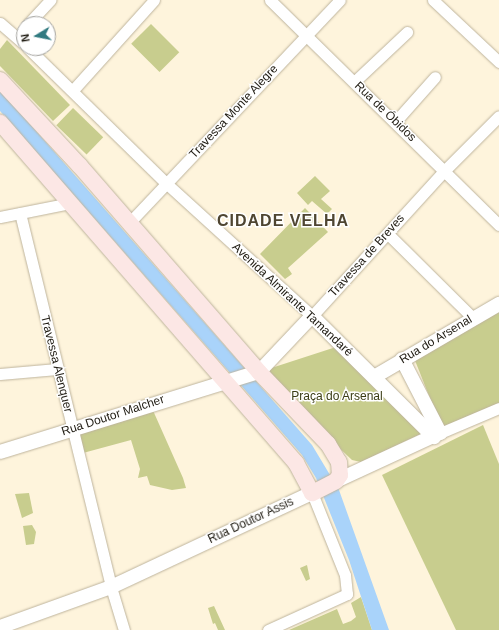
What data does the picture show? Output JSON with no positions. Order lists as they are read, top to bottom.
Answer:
{
  "streets": {
    "main road": ["Rua Doutor Assis"],
    "street": [
      "Travessa Monte Alegre",
      "Rua de Óbidos",
      "Travessa de Breves",
      "Avenida Almirante Tamandaré",
      "Rua do Arsenal",
      "Travessa Alenquer",
      "Rua Doutor Malcher"
    ]
  },
  "crossings": [
    ["Travessa Monte Alegre", "Rua de Óbidos"],
    ["Travessa Monte Alegre", "Avenida Almirante Tamandaré"],
    ["Rua de Óbidos", "Travessa de Breves"],
    ["Travessa de Breves", "Avenida Almirante Tamandaré"],
    ["Travessa de Breves", "Rua Doutor Malcher"],
    ["Avenida Almirante Tamandaré", "Rua do Arsenal"],
    ["Avenida Almirante Tamandaré", "Rua Doutor Assis"],
    ["Travessa Alenquer", "Rua Doutor Malcher"],
    ["Travessa Alenquer", "Rua Doutor Assis"]
  ],
  "districts": ["CIDADE VELHA"],
  "parks": ["Praça do Arsenal"],
  "north": "left"
}
